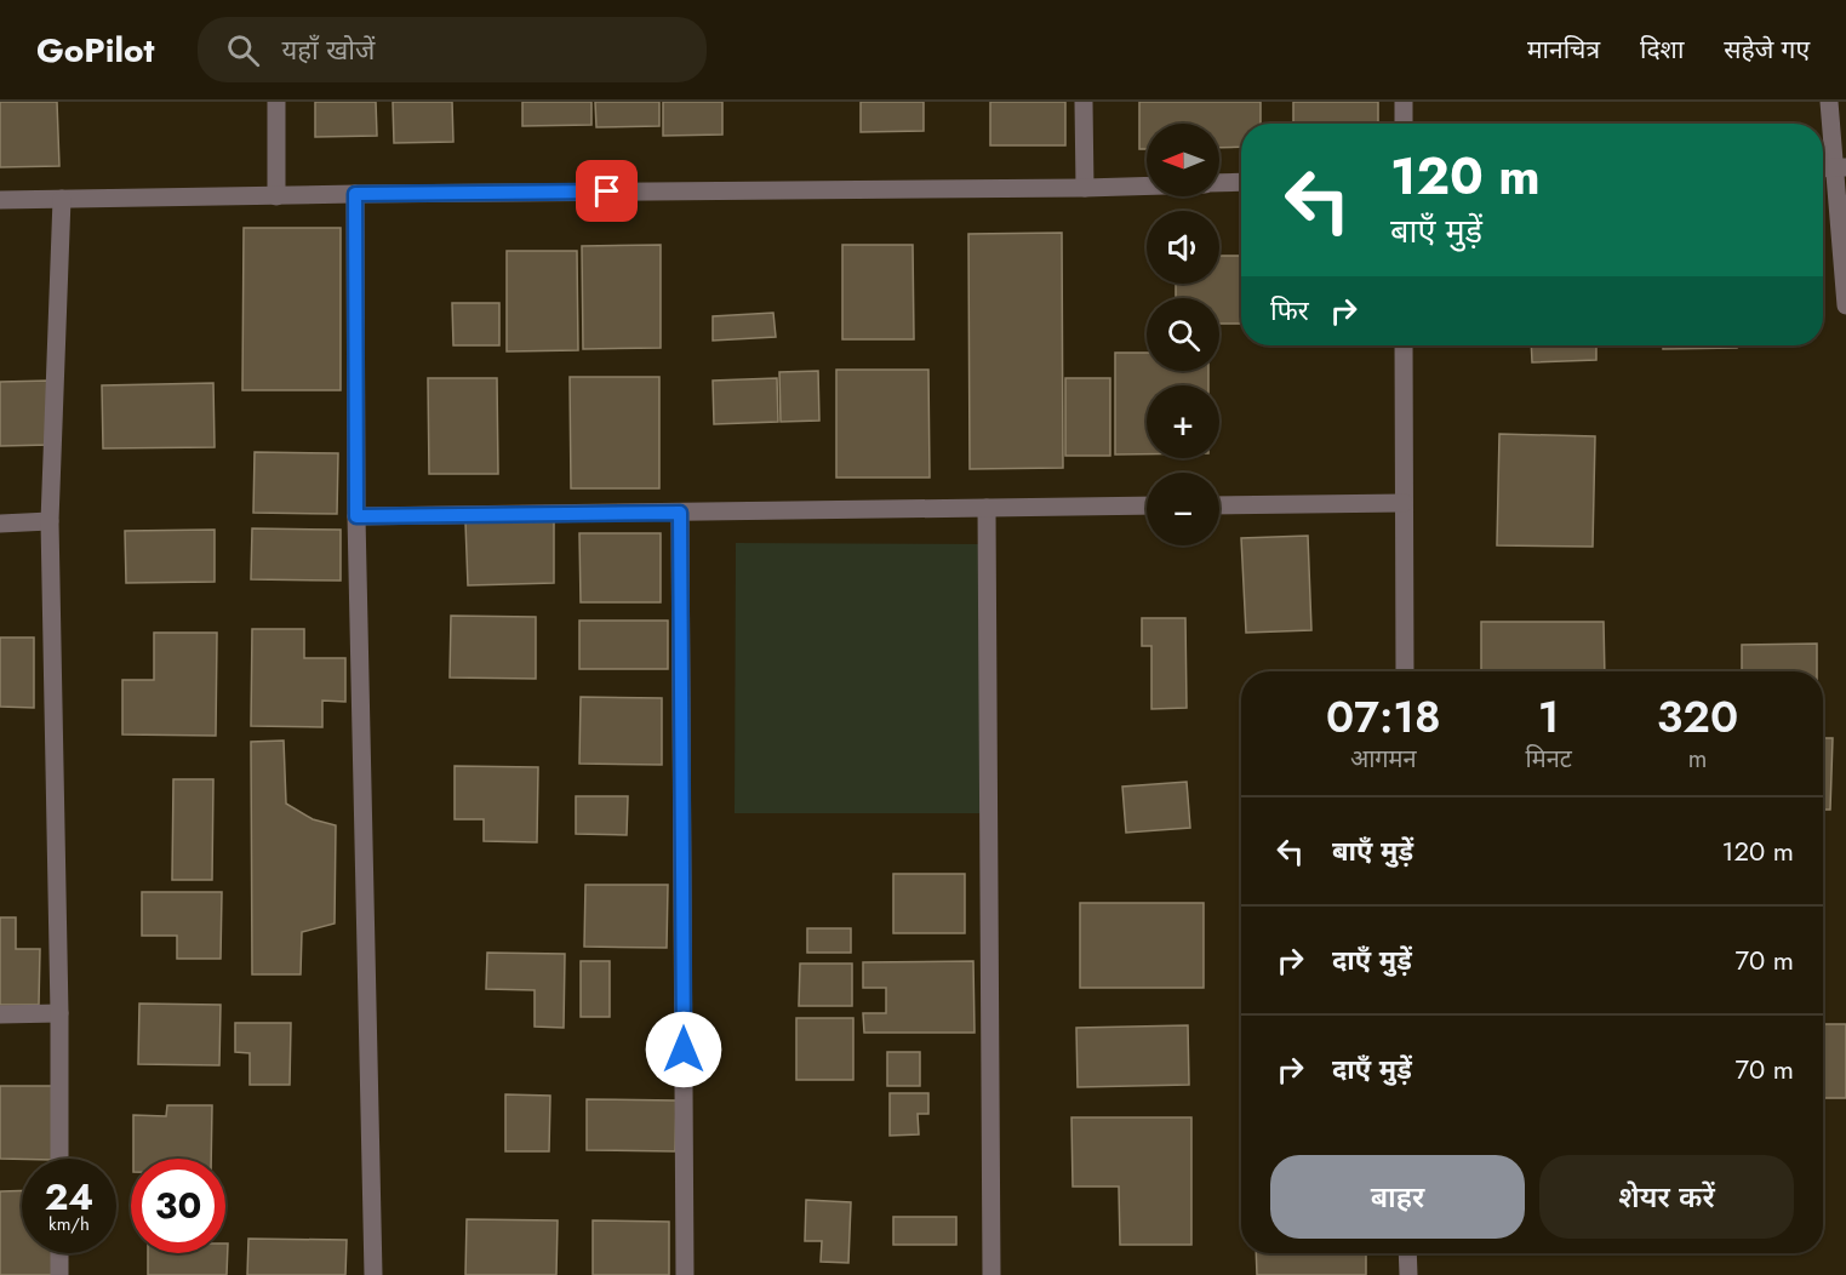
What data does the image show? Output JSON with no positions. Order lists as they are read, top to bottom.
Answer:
{
  "north": "left",
  "page": {
    "header": "GoPilot",
    "search": "यहाँ खोजें",
    "nav": ["मानचित्र", "दिशा", "सहेजे गए"],
    "map_buttons": ["+", "−"],
    "turn": ["120 m", "बाएँ मुड़ें"],
    "then": "फिर",
    "eta": [
      "07:18",
      "आगमन",
      "1",
      "मिनट",
      "320",
      "m"
    ],
    "list": [
      {
        "name": "बाएँ मुड़ें",
        "value": "120 m"
      },
      {
        "name": "दाएँ मुड़ें",
        "value": "70 m"
      },
      {
        "name": "दाएँ मुड़ें",
        "value": "70 m"
      }
    ],
    "buttons": ["बाहर", "शेयर करें"],
    "speed": "24 km/h",
    "limit": "30"
  }
}
